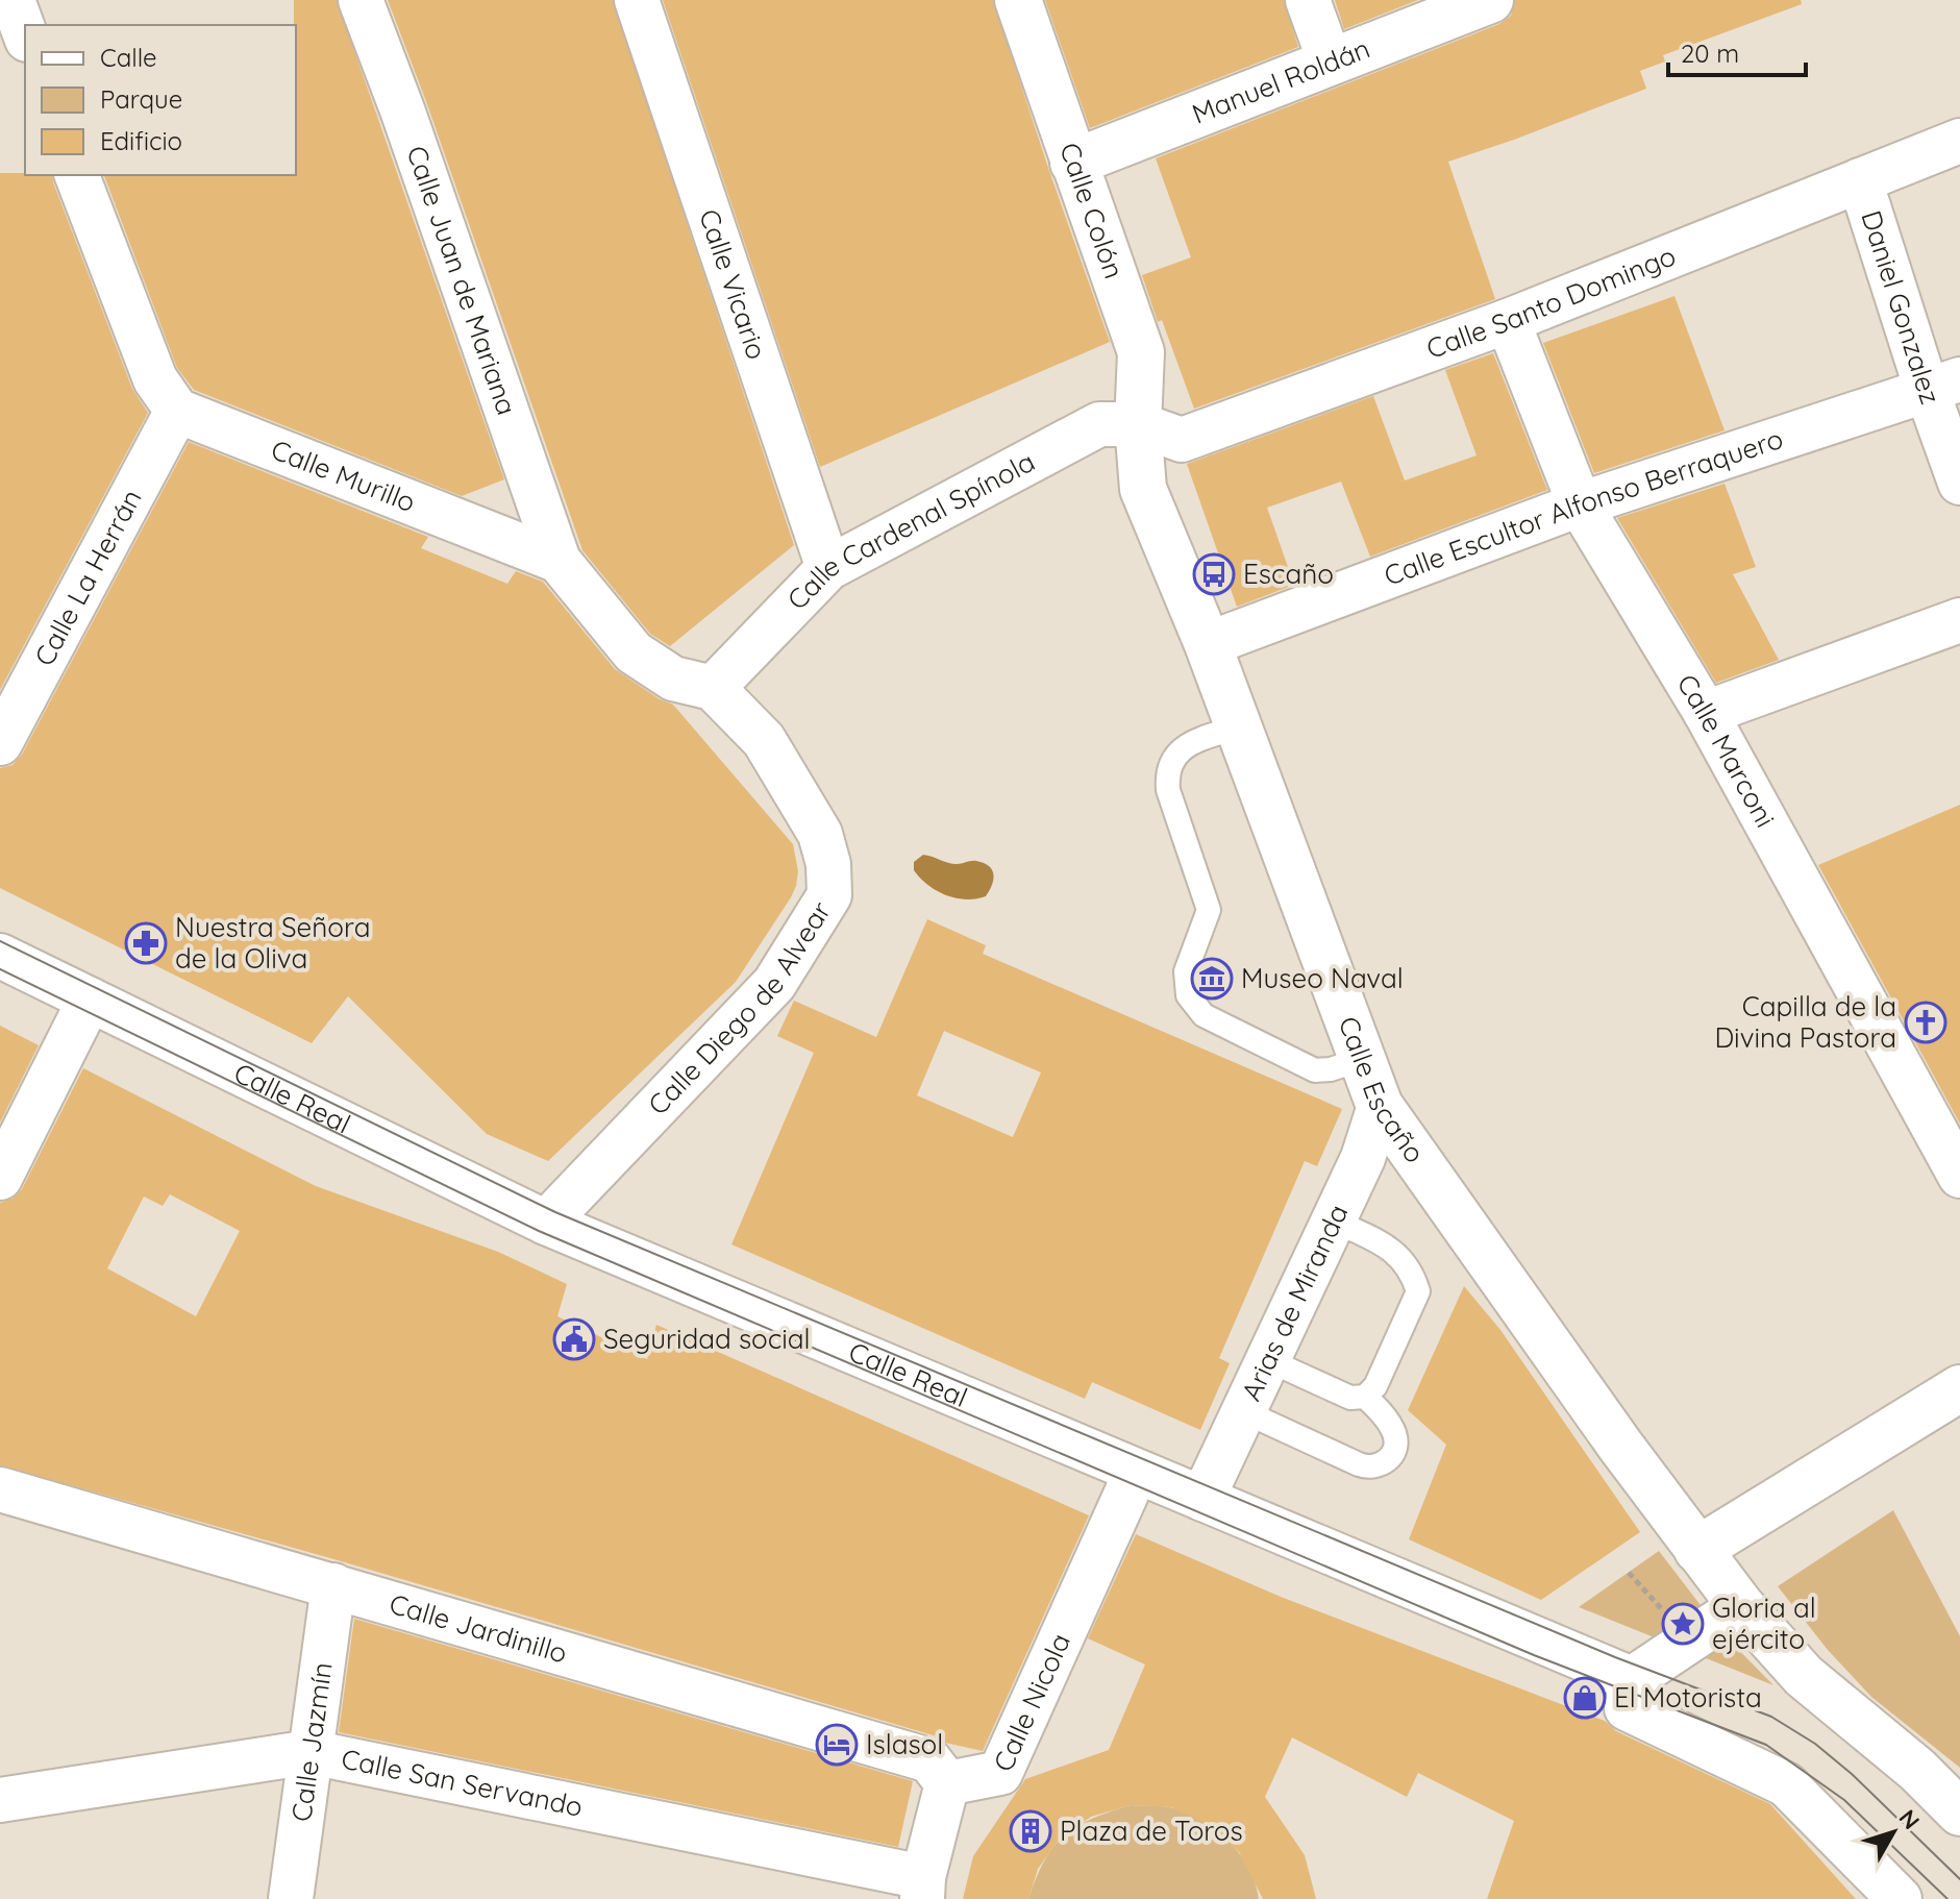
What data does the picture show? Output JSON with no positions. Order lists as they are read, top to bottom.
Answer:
{
  "streets": {
    "street": [
      "Manuel Roldán",
      "Calle Colón",
      "Calle Juan de Mariana",
      "Calle Vicario",
      "Calle Santo Domingo",
      "Daniel Gonzalez",
      "Calle Murillo",
      "Calle Escultor Alfonso Berraquero",
      "Calle Cardenal Spínola",
      "Calle La Herrán",
      "Calle Marconi",
      "Calle Diego de Alvear",
      "Calle Escaño",
      "Calle Real",
      "Arias de Miranda",
      "Calle Jardinillo",
      "Calle Nicola",
      "Calle Jazmín",
      "Calle San Servando"
    ]
  },
  "crossings": [
    ["Manuel Roldán", "Calle Colón"],
    ["Calle Colón", "Calle Santo Domingo"],
    ["Calle Colón", "Calle Cardenal Spínola"],
    ["Calle Colón", "Calle Escaño"],
    ["Calle Juan de Mariana", "Calle Murillo"],
    ["Calle Vicario", "Calle Cardenal Spínola"],
    ["Calle Santo Domingo", "Daniel Gonzalez"],
    ["Calle Santo Domingo", "Calle Cardenal Spínola"],
    ["Calle Santo Domingo", "Calle Marconi"],
    ["Calle Santo Domingo", "Calle Escaño"],
    ["Daniel Gonzalez", "Calle Escultor Alfonso Berraquero"],
    ["Calle Murillo", "Calle Cardenal Spínola"],
    ["Calle Murillo", "Calle La Herrán"],
    ["Calle Murillo", "Calle Diego de Alvear"],
    ["Calle Escultor Alfonso Berraquero", "Calle Marconi"],
    ["Calle Escultor Alfonso Berraquero", "Calle Escaño"],
    ["Calle Cardenal Spínola", "Calle Diego de Alvear"],
    ["Calle Cardenal Spínola", "Calle Escaño"],
    ["Calle Diego de Alvear", "Calle Real"],
    ["Calle Escaño", "Arias de Miranda"],
    ["Calle Real", "Arias de Miranda"],
    ["Calle Real", "Calle Nicola"],
    ["Calle Jardinillo", "Calle Nicola"],
    ["Calle Jardinillo", "Calle Jazmín"],
    ["Calle Jazmín", "Calle San Servando"]
  ],
  "places": {
    "bus stop": ["Escaño"],
    "pharmacy": ["Nuestra Señora de la Oliva"],
    "museum": ["Museo Naval"],
    "church": ["Capilla de la Divina Pastora"],
    "public building": ["Seguridad social"],
    "place": ["Gloria al ejército"],
    "shop": ["El Motorista"],
    "hotel": ["Islasol"],
    "building": ["Plaza de Toros"]
  },
  "legend": ["Calle", "Parque", "Edificio"],
  "scale_bar": "20 m",
  "north": "top right"
}
